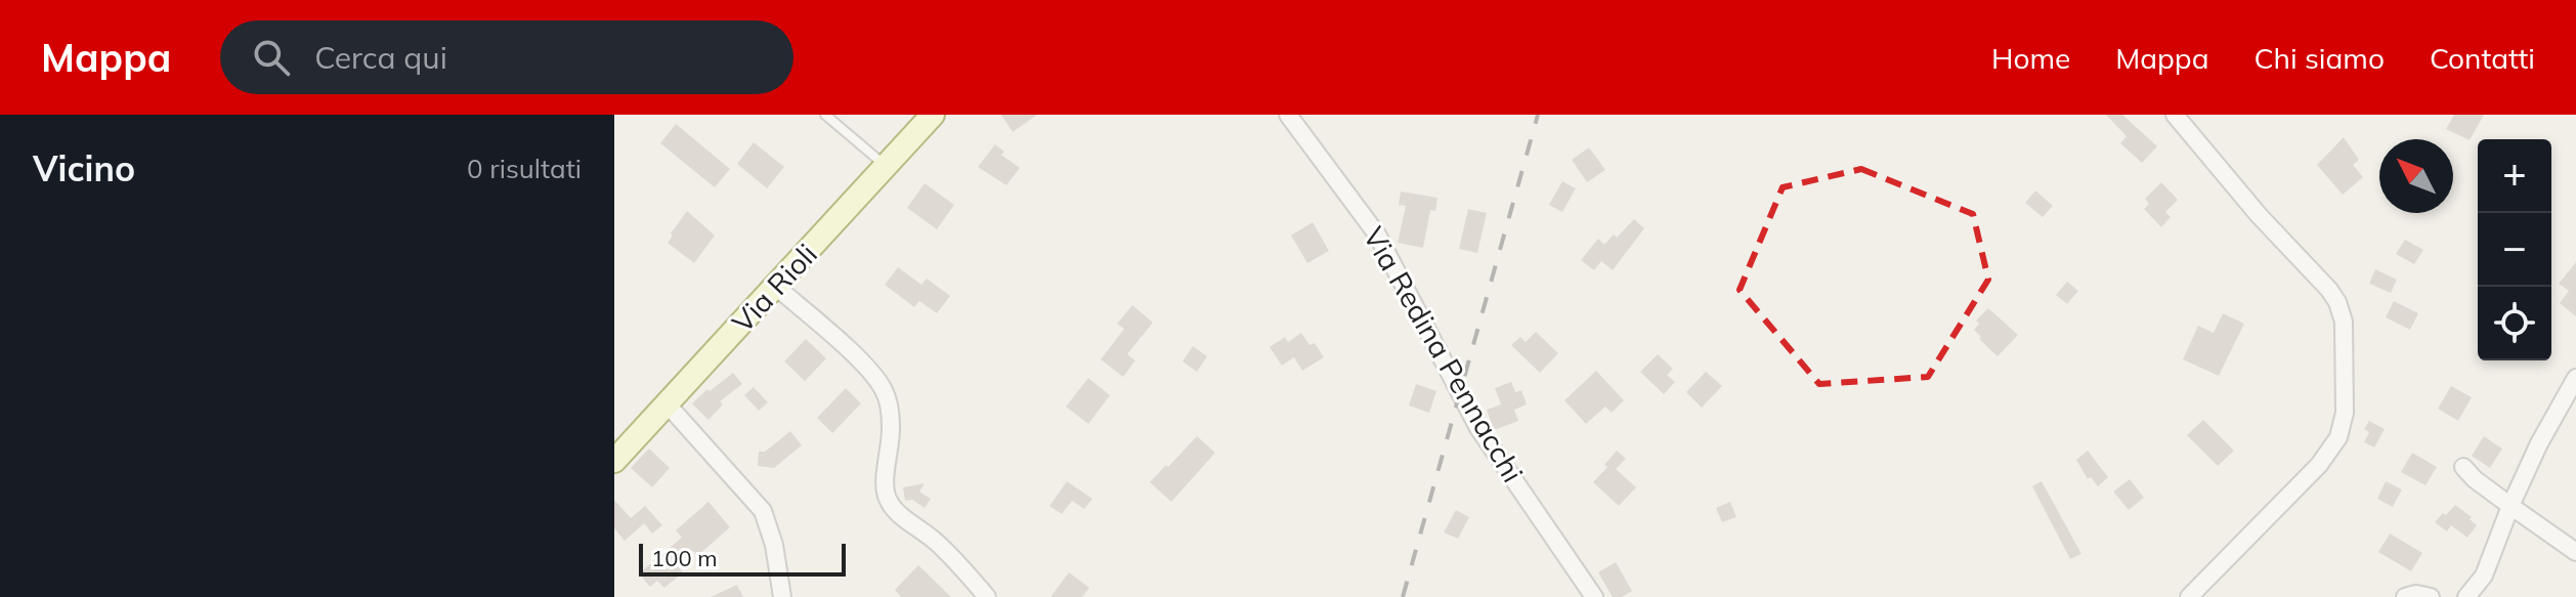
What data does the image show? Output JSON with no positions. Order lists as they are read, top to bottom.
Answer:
{
  "streets": {
    "main road": ["Via Rioli"],
    "street": ["Via Redina Pennacchi"]
  },
  "scale_bar": "100 m",
  "north": "top left",
  "page": {
    "header": "Mappa",
    "search": "Cerca qui",
    "nav": [
      "Home",
      "Mappa",
      "Chi siamo",
      "Contatti"
    ],
    "heading": ["Vicino", "0 risultati"],
    "map_buttons": ["+", "−"],
    "scale": "100 m"
  }
}
